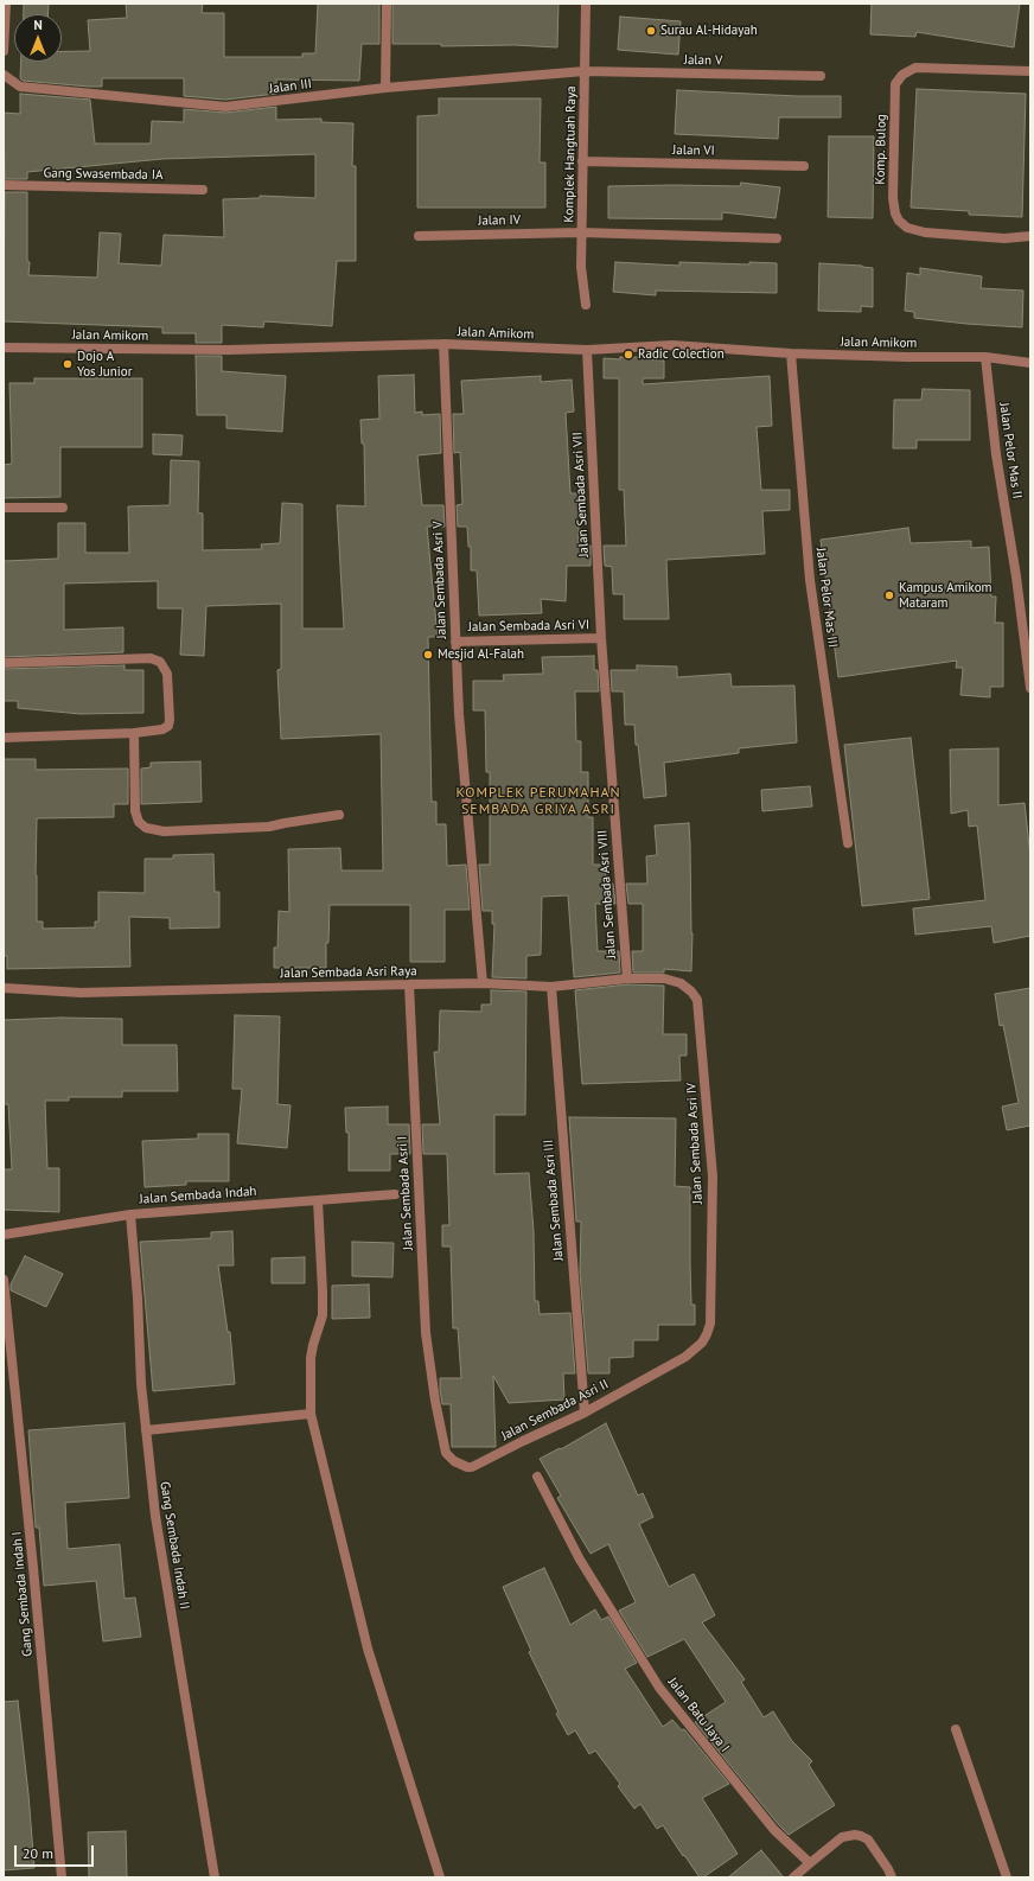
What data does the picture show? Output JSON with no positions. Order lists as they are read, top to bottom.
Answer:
{
  "streets": {
    "street": [
      "Jalan V",
      "Jalan III",
      "Komp. Bulog",
      "Jalan VI",
      "Komplek Hangtuah Raya",
      "Gang Swasembada IA",
      "Jalan IV",
      "Jalan Amikom",
      "Jalan Pelor Mas II",
      "Jalan Sembada Asri VII",
      "Jalan Sembada Asri V",
      "Jalan Pelor Mas III",
      "Jalan Sembada Asri VI",
      "Jalan Sembada Asri VIII",
      "Jalan Sembada Asri Raya",
      "Jalan Sembada Asri IV",
      "Jalan Sembada Asri I",
      "Jalan Sembada Indah",
      "Jalan Sembada Asri III",
      "Jalan Sembada Asri II",
      "Gang Sembada Indah II",
      "Gang Sembada Indah I",
      "Jalan Batu Jaya I"
    ]
  },
  "crossings": [
    ["Jalan V", "Jalan III"],
    ["Jalan V", "Komplek Hangtuah Raya"],
    ["Jalan III", "Komplek Hangtuah Raya"],
    ["Jalan VI", "Komplek Hangtuah Raya"],
    ["Komplek Hangtuah Raya", "Jalan IV"],
    ["Jalan Amikom", "Jalan Pelor Mas II"],
    ["Jalan Amikom", "Jalan Sembada Asri VII"],
    ["Jalan Amikom", "Jalan Sembada Asri V"],
    ["Jalan Amikom", "Jalan Pelor Mas III"],
    ["Jalan Sembada Asri VII", "Jalan Sembada Asri VI"],
    ["Jalan Sembada Asri VII", "Jalan Sembada Asri VIII"],
    ["Jalan Sembada Asri V", "Jalan Sembada Asri VI"],
    ["Jalan Sembada Asri V", "Jalan Sembada Asri Raya"],
    ["Jalan Sembada Asri VI", "Jalan Sembada Asri VIII"],
    ["Jalan Sembada Asri VIII", "Jalan Sembada Asri Raya"],
    ["Jalan Sembada Asri Raya", "Jalan Sembada Asri IV"],
    ["Jalan Sembada Asri Raya", "Jalan Sembada Asri I"],
    ["Jalan Sembada Asri Raya", "Jalan Sembada Asri III"],
    ["Jalan Sembada Asri IV", "Jalan Sembada Asri II"],
    ["Jalan Sembada Asri I", "Jalan Sembada Asri II"],
    ["Jalan Sembada Indah", "Gang Sembada Indah II"],
    ["Jalan Sembada Asri III", "Jalan Sembada Asri II"]
  ],
  "districts": ["KOMPLEK PERUMAHAN SEMBADA GRIYA ASRI"],
  "places": [
    "Surau Al-Hidayah",
    "Radic Colection",
    "Dojo A Yos Junior",
    "Kampus Amikom Mataram",
    "Mesjid Al-Falah"
  ],
  "scale_bar": "20 m",
  "north": "top"
}
